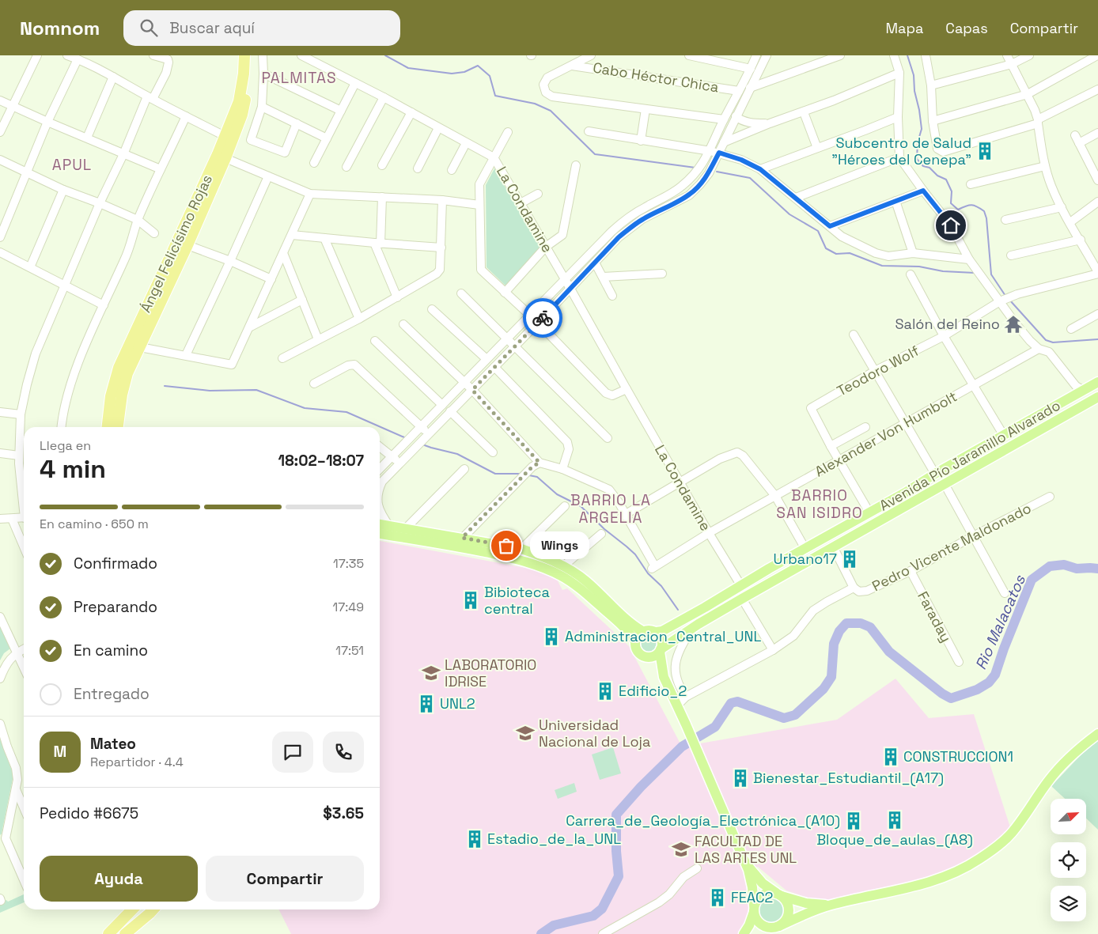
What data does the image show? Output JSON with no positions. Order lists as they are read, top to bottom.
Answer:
{
  "streets": {
    "highway": ["Ángel Felicísimo Rojas"],
    "main road": ["Avenida Pío Jaramillo Alvarado"],
    "street": [
      "Cabo Héctor Chica",
      "La Condamine",
      "Teodoro Wolf",
      "Alexander Von Humbolt",
      "Pedro Vicente Maldonado",
      "Faraday"
    ]
  },
  "crossings": [
    ["La Condamine", "Alexander Von Humbolt"],
    ["La Condamine", "Avenida Pío Jaramillo Alvarado"],
    ["Pedro Vicente Maldonado", "Faraday"]
  ],
  "districts": [
    "PALMITAS",
    "APUL",
    "BARRIO SAN ISIDRO",
    "BARRIO LA ARGELIA"
  ],
  "water": ["Rio Malacatos"],
  "places": {
    "building": [
      "Subcentro de Salud \"Héroes del Cenepa\"",
      "Urbano17",
      "Bibioteca central",
      "Administracion_Central_UNL",
      "Edificio_2",
      "UNL2",
      "CONSTRUCCION1",
      "Bienestar_Estudiantil_(A17)",
      "Bloque_de_aulas_(A8)",
      "Carrera_de_Geología_Electrónica_(A10)",
      "Estadio_de_la_UNL",
      "FEAC2"
    ],
    "temple": ["Salón del Reino"],
    "other": ["Wings"],
    "school or university": ["LABORATORIO IDRISE", "Universidad Nacional de Loja", "FACULTAD DE LAS ARTES UNL"]
  },
  "north": "top right",
  "page": {
    "header": "Nomnom",
    "search": "Buscar aquí",
    "nav": ["Mapa", "Capas", "Compartir"],
    "heading": ["4 min", "Llega en", "18:02–18:07"],
    "panel": [
      "Mateo",
      "Repartidor · 4.4",
      "Pedido #6675",
      "$3.65"
    ],
    "bar": "En camino · 650 m",
    "bubble": "Wings",
    "list": [
      ["Confirmado", "17:35"],
      ["Preparando", "17:49"],
      ["En camino", "17:51"],
      "Entregado"
    ],
    "round": "M",
    "buttons": ["Ayuda", "Compartir"]
  }
}
